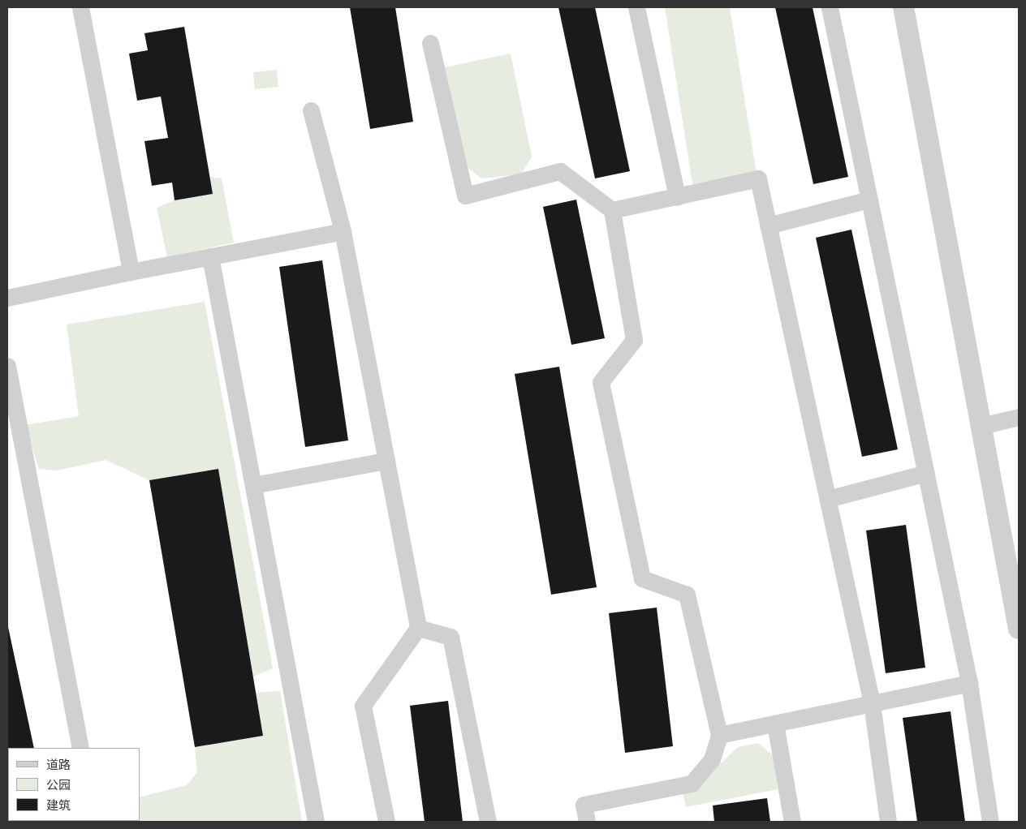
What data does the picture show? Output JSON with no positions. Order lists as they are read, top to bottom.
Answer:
{
  "legend": ["道路", "公园", "建筑"]
}
